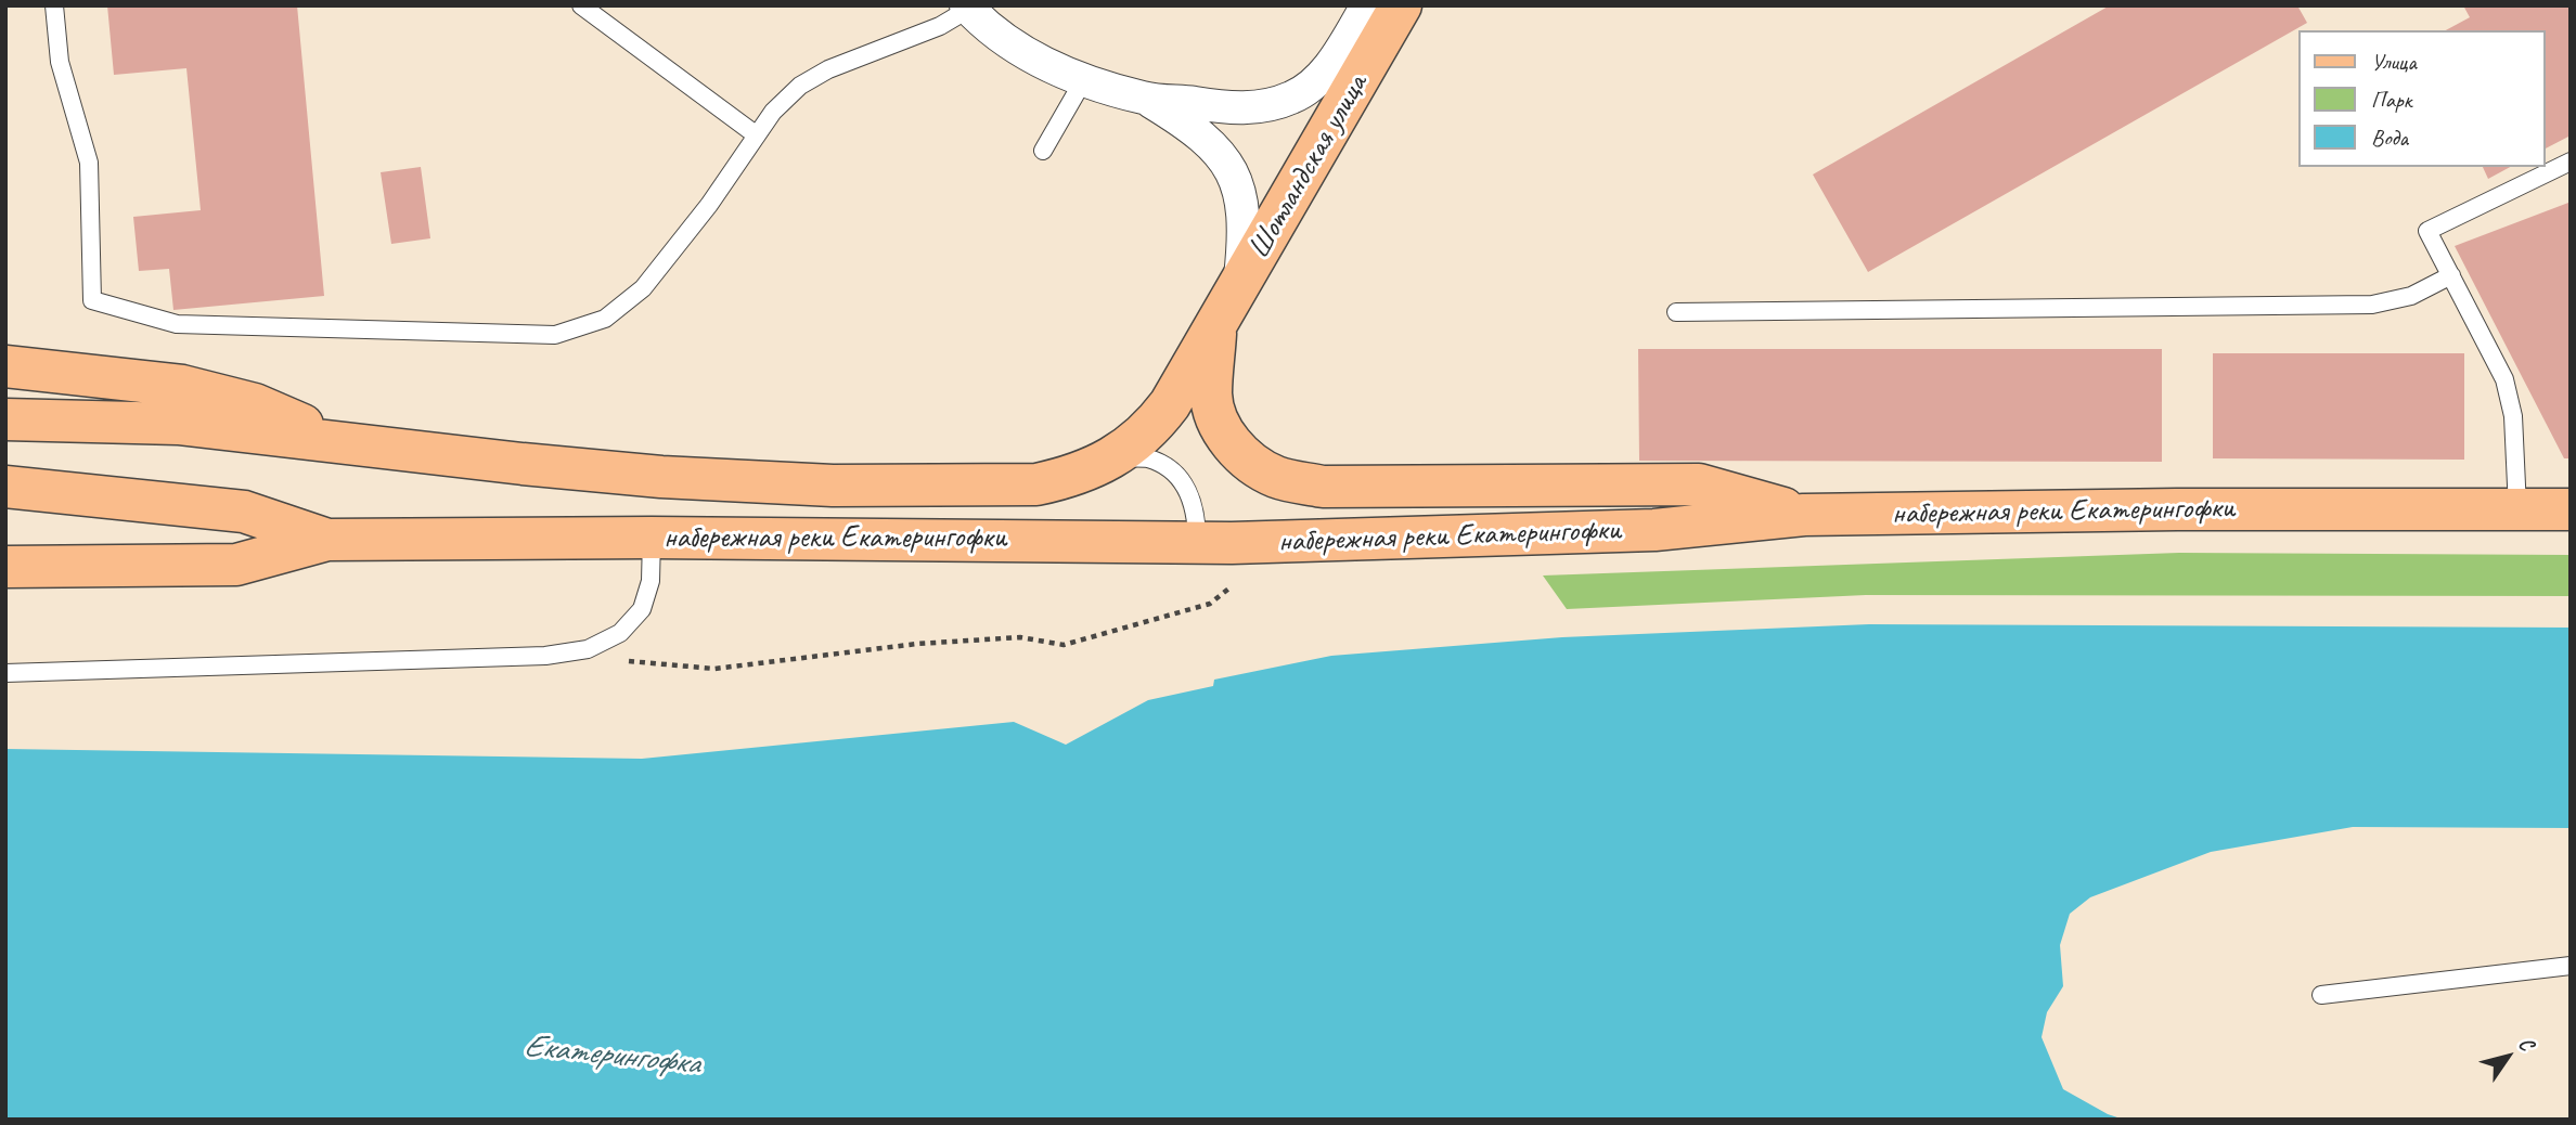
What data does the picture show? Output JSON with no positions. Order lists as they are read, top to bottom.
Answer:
{
  "streets": {
    "main road": ["Шотландская улица", "набережная реки Екатерингофки"]
  },
  "water": ["Екатерингофка"],
  "legend": ["Улица", "Парк", "Вода"],
  "north": "top right"
}
